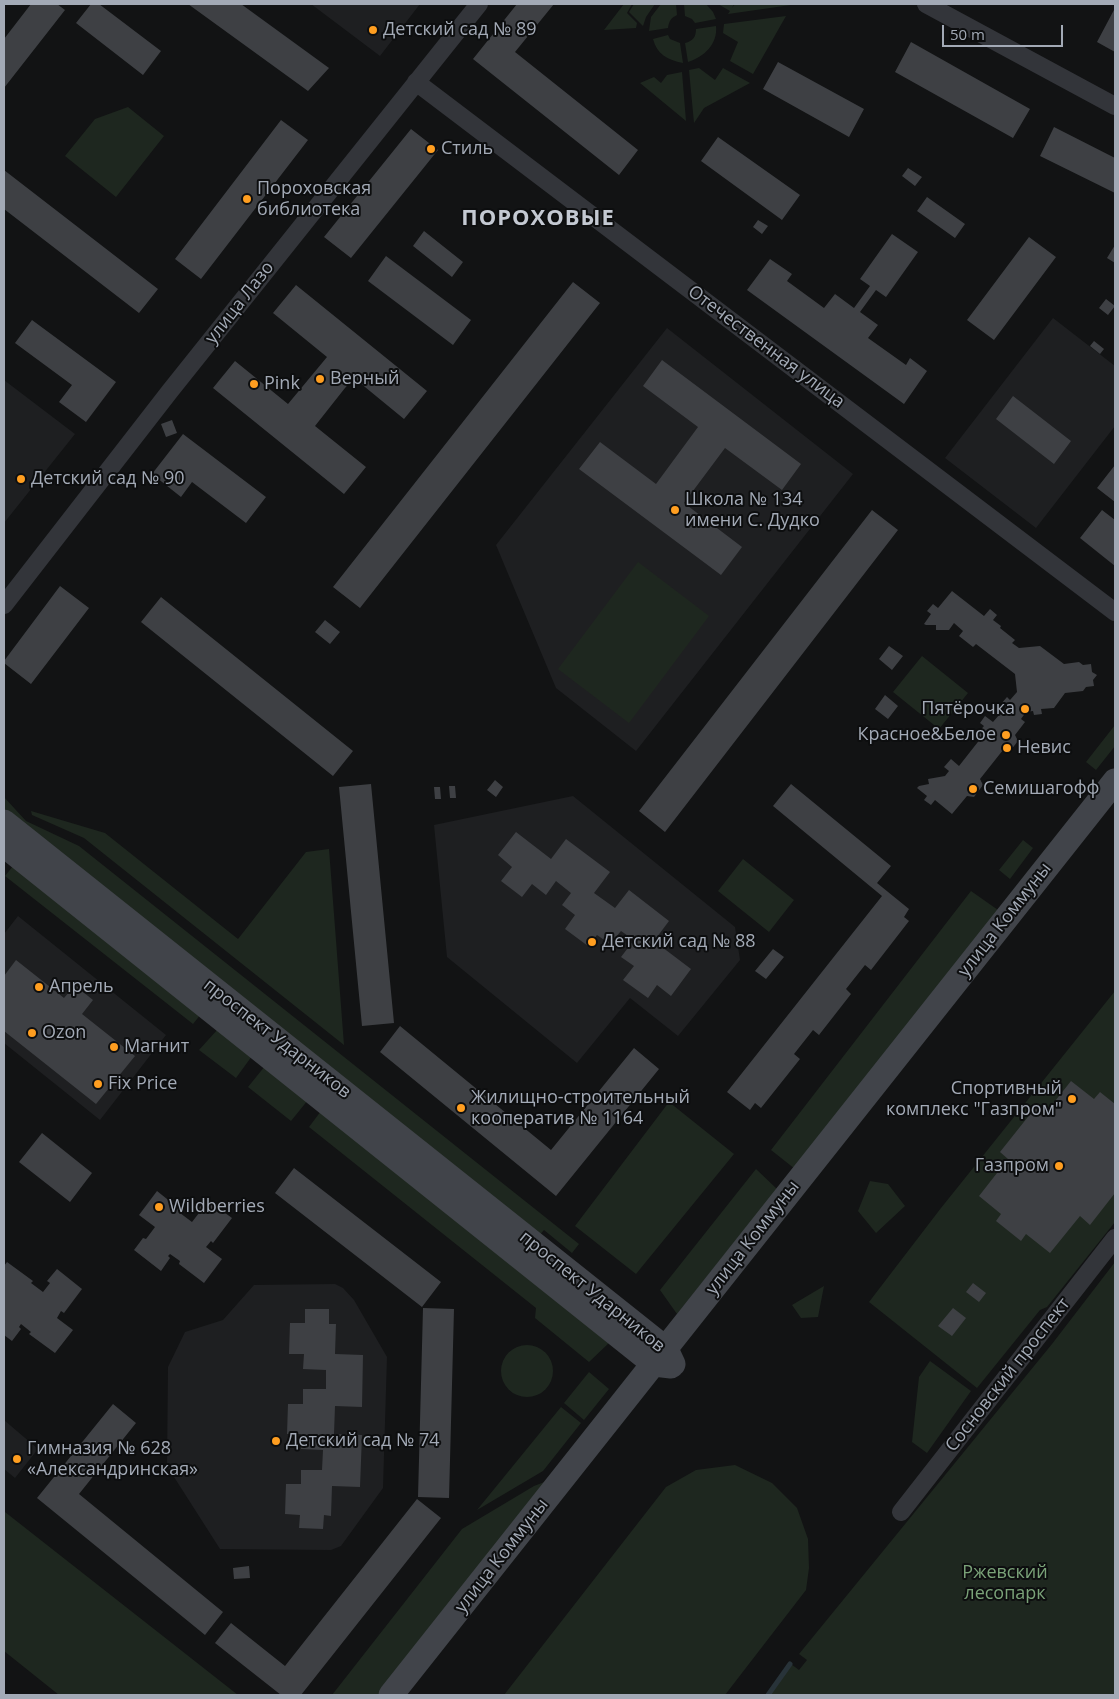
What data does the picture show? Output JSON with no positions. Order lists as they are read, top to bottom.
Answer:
{
  "streets": {
    "main road": ["улица Коммуны", "проспект Ударников"],
    "street": ["улица Лазо", "Отечественная улица", "Сосновский проспект"]
  },
  "crossings": [
    ["улица Лазо", "Отечественная улица"],
    ["улица Коммуны", "проспект Ударников"]
  ],
  "districts": ["ПОРОХОВЫЕ"],
  "parks": ["Ржевский лесопарк"],
  "places": [
    "Детский сад № 89",
    "Стиль",
    "Пороховская библиотека",
    "Верный",
    "Pink",
    "Детский сад № 90",
    "Школа № 134 имени С. Дудко",
    "Пятёрочка",
    "Красное&Белое",
    "Невис",
    "Семишагофф",
    "Детский сад № 88",
    "Апрель",
    "Ozon",
    "Магнит",
    "Fix Price",
    "Cпортивный комплекс \"Газпром\"",
    "Жилищно-строительный кооператив № 1164",
    "Газпром",
    "Wildberries",
    "Детский сад № 74",
    "Гимназия № 628 «Александринская»"
  ],
  "scale_bar": "50 m"
}
